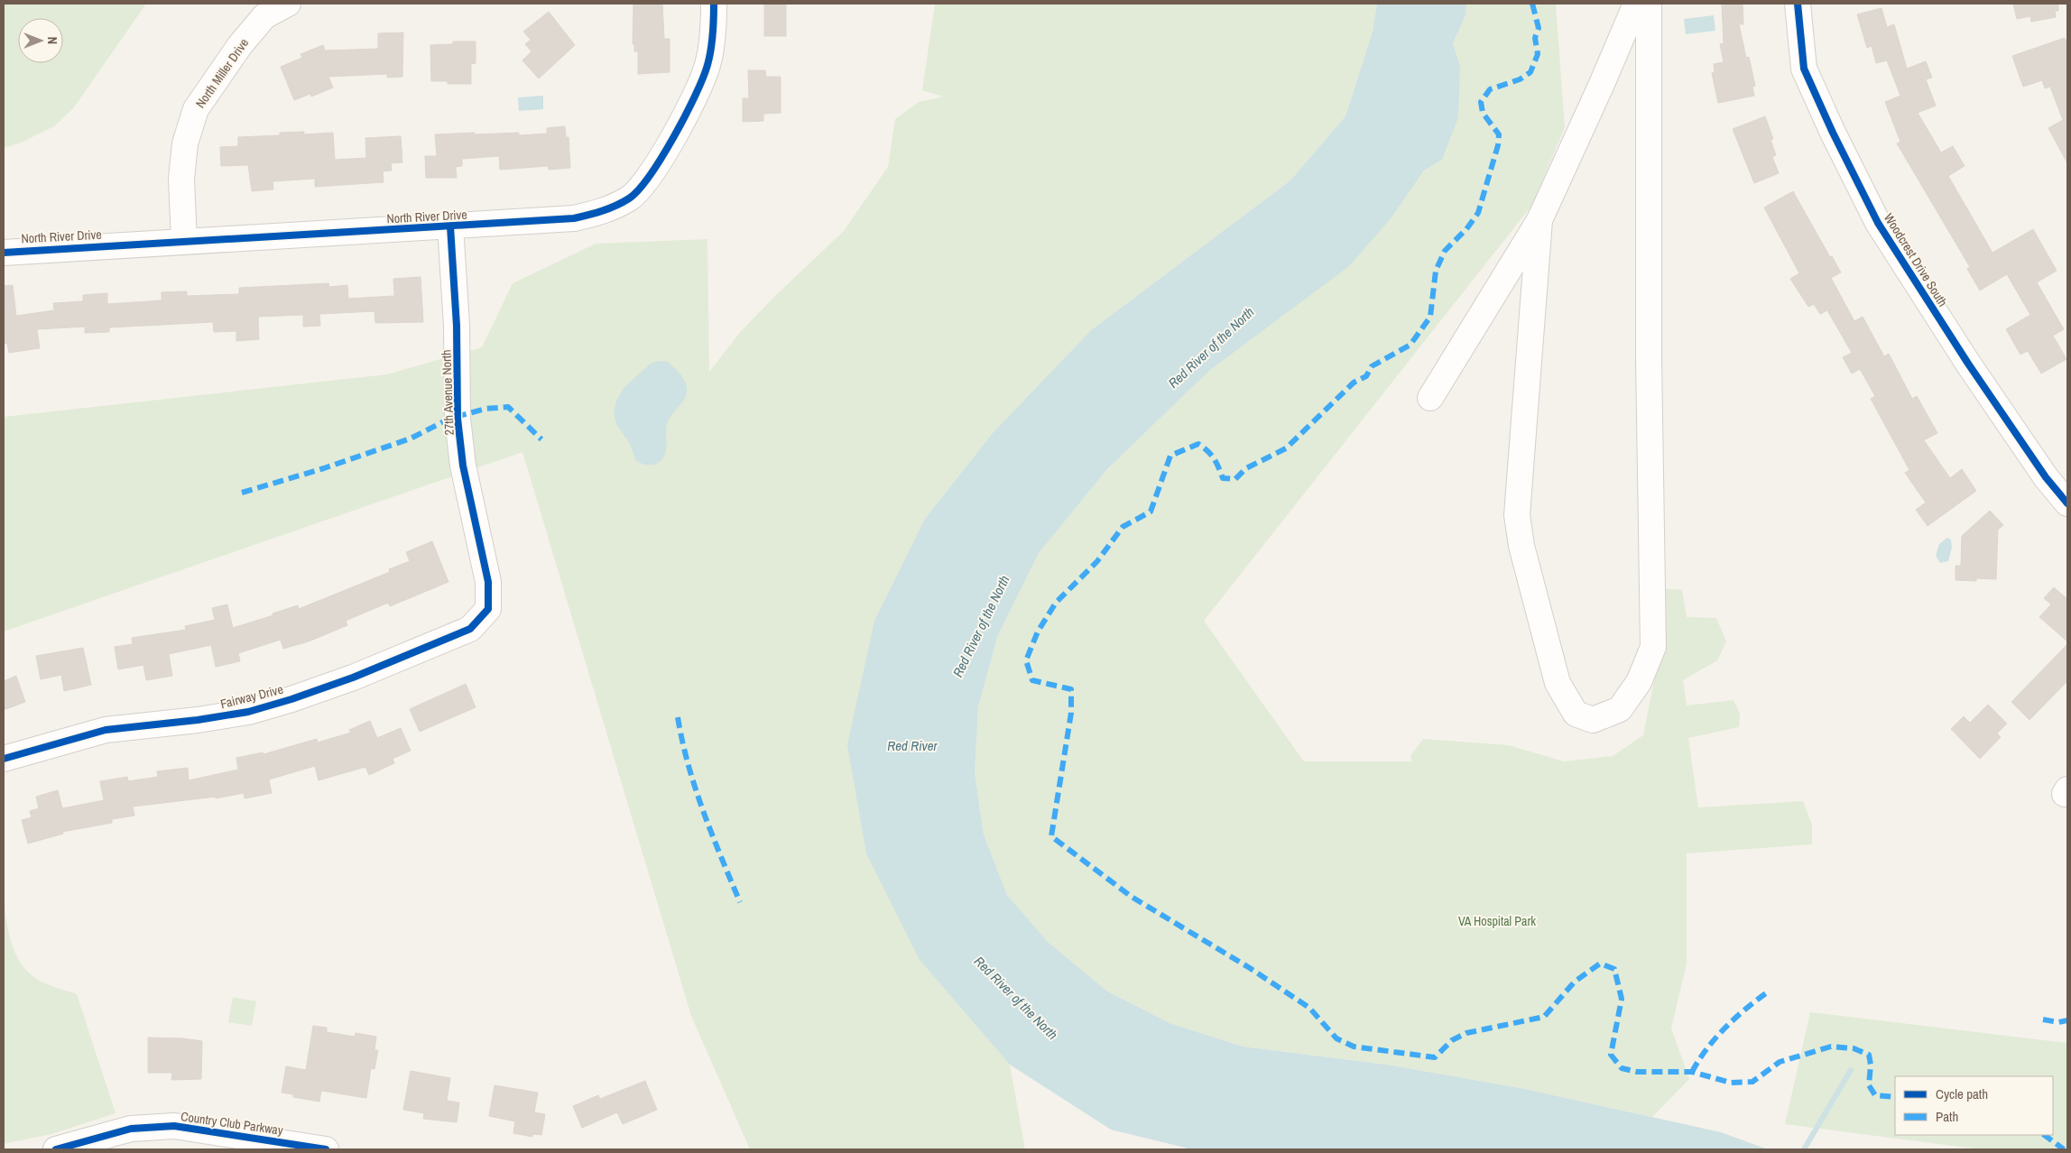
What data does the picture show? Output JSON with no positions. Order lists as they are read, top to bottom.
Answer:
{
  "streets": {
    "street": [
      "North Miller Drive",
      "North River Drive",
      "Woodcrest Drive South",
      "27th Avenue North",
      "Fairway Drive",
      "Country Club Parkway"
    ]
  },
  "crossings": [
    ["North Miller Drive", "North River Drive"],
    ["North River Drive", "27th Avenue North"],
    ["27th Avenue North", "Fairway Drive"]
  ],
  "water": ["Red River of the North", "Red River"],
  "parks": ["VA Hospital Park"],
  "legend": ["Cycle path", "Path"],
  "north": "right"
}
